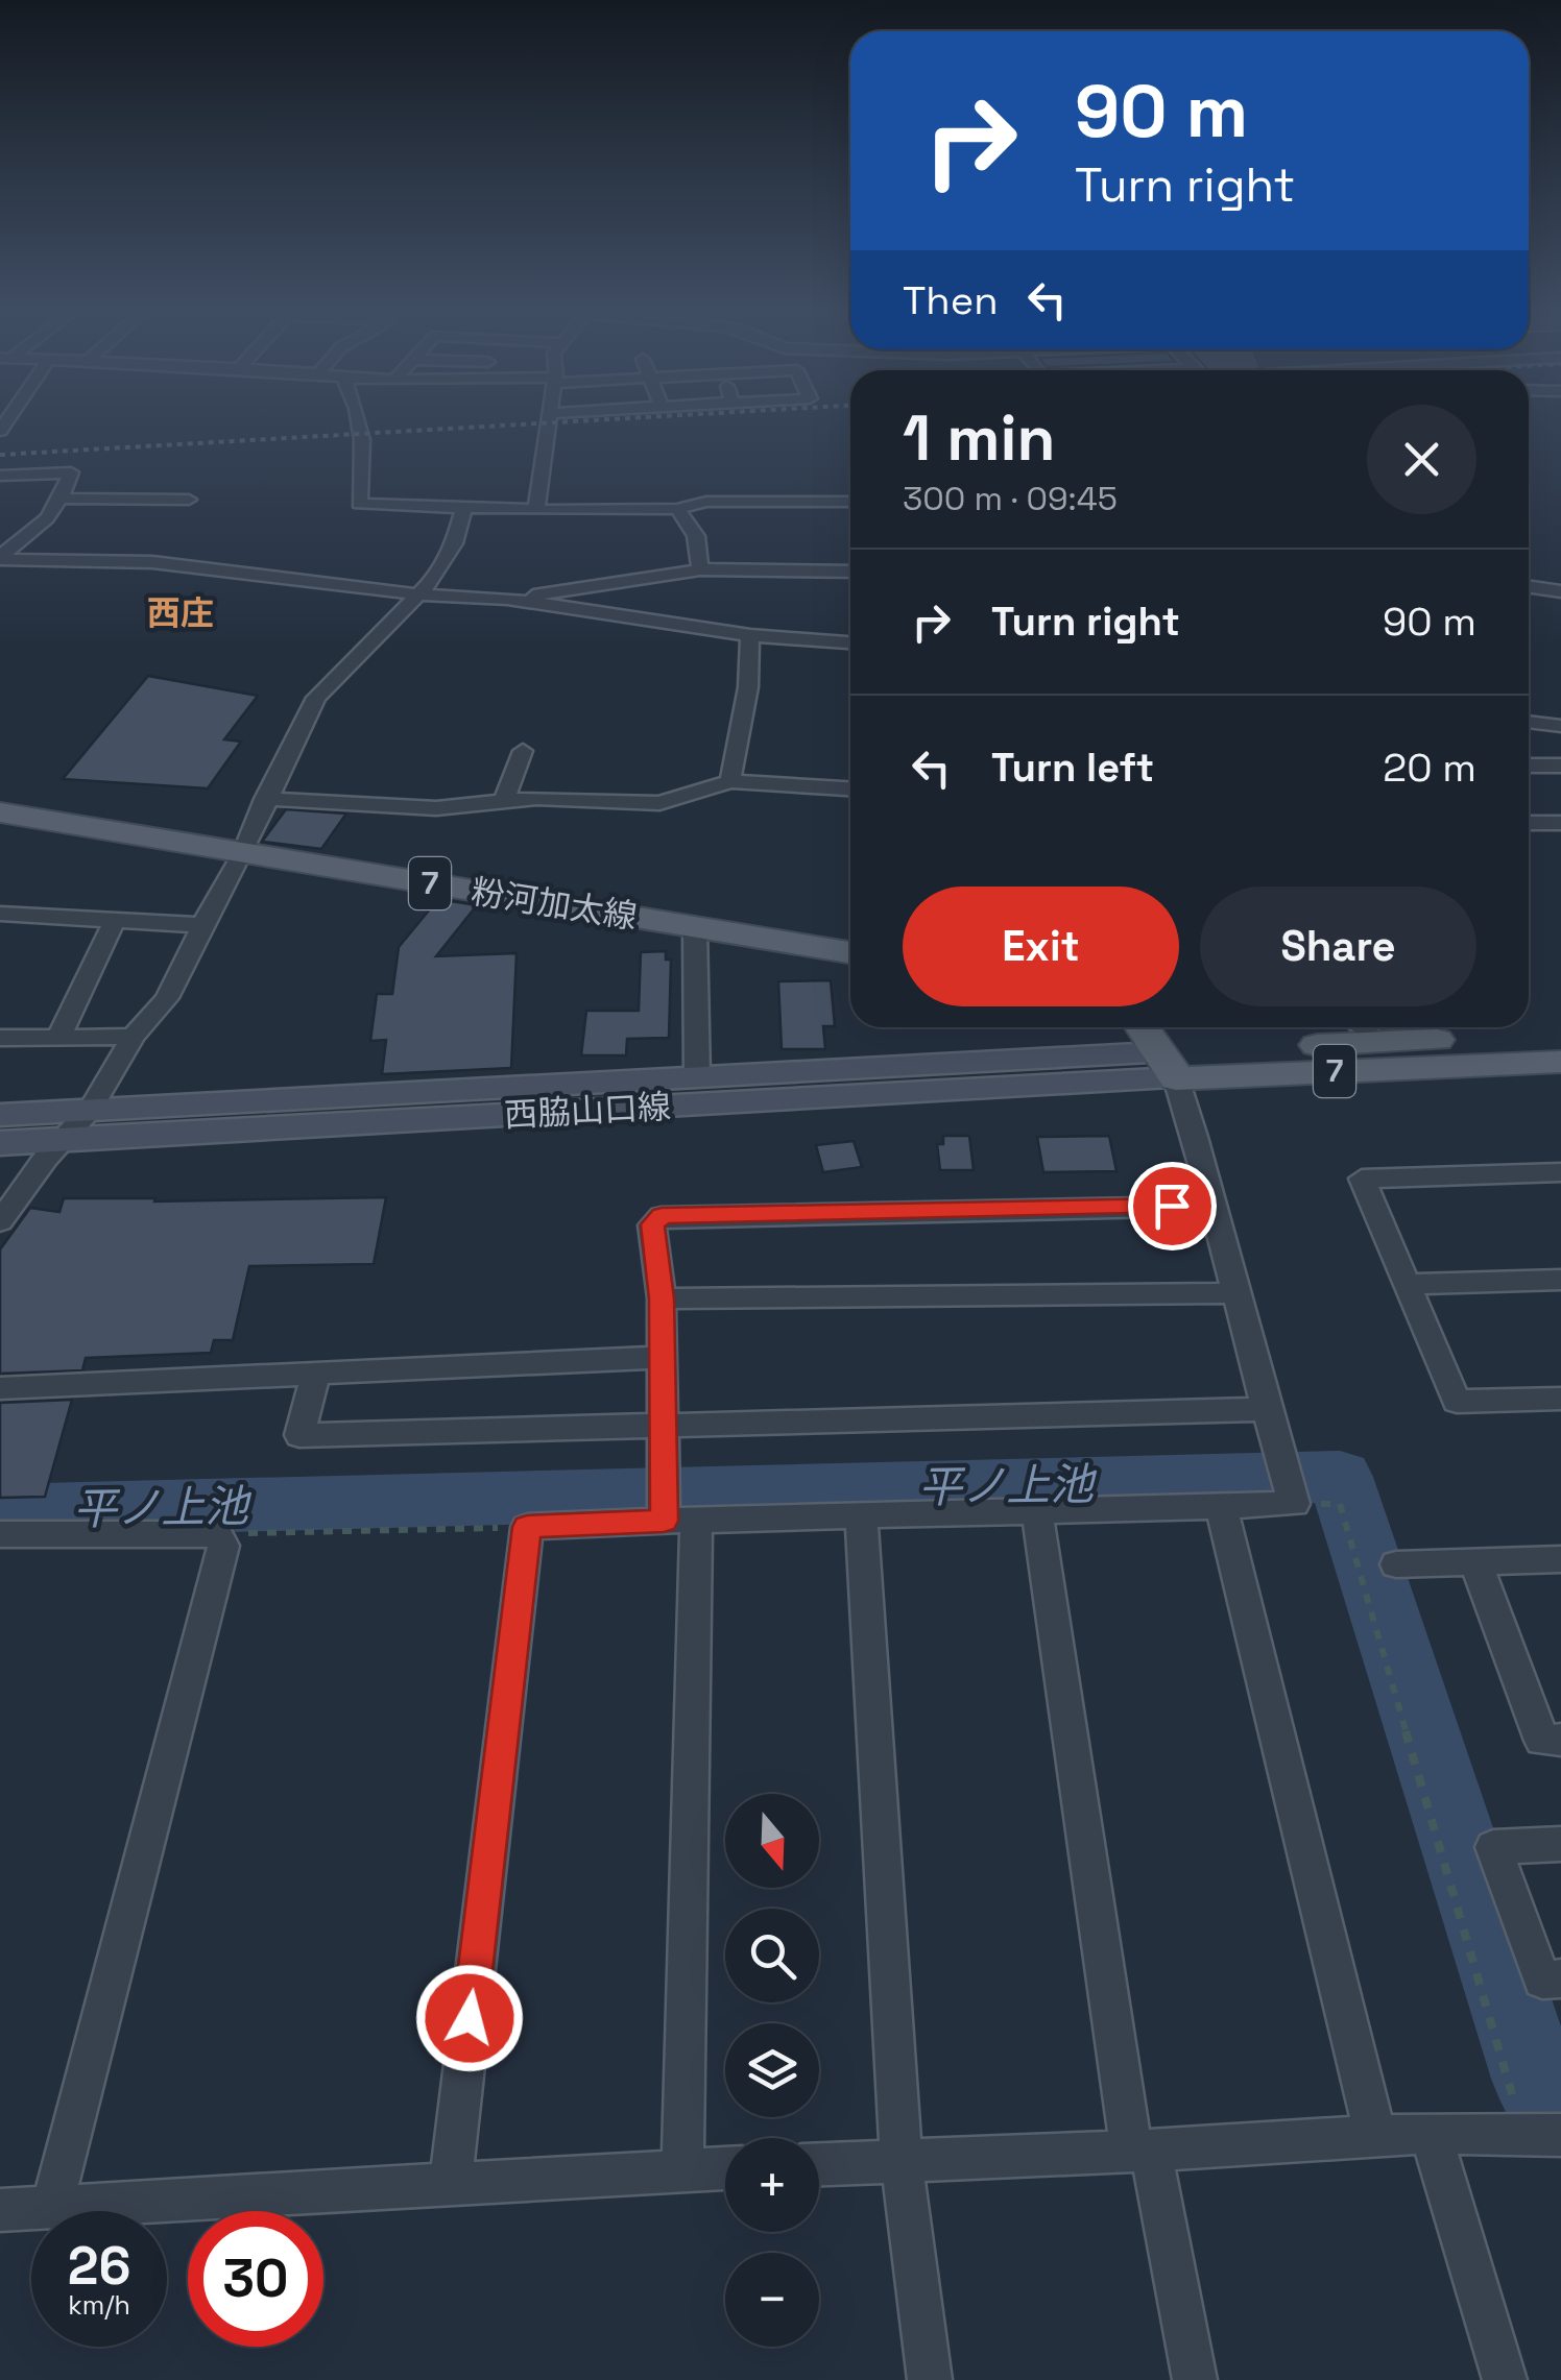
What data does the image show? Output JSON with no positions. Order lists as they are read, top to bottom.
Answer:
{
  "streets": {
    "main road": ["7", "粉河加太線"],
    "street": ["西脇山口線"]
  },
  "crossings": [
    ["7", "西脇山口線"]
  ],
  "districts": ["西庄"],
  "water": ["平ノ上池"],
  "north": "bottom",
  "page": {
    "turn": ["90 m", "Turn right"],
    "then": "Then",
    "heading": ["1 min", "300 m · 09:45"],
    "list": [
      {
        "name": "Turn right",
        "value": "90 m"
      },
      {
        "name": "Turn left",
        "value": "20 m"
      }
    ],
    "buttons": ["Exit", "Share"],
    "map_buttons": ["+", "−"],
    "speed": "26 km/h",
    "limit": "30"
  }
}
